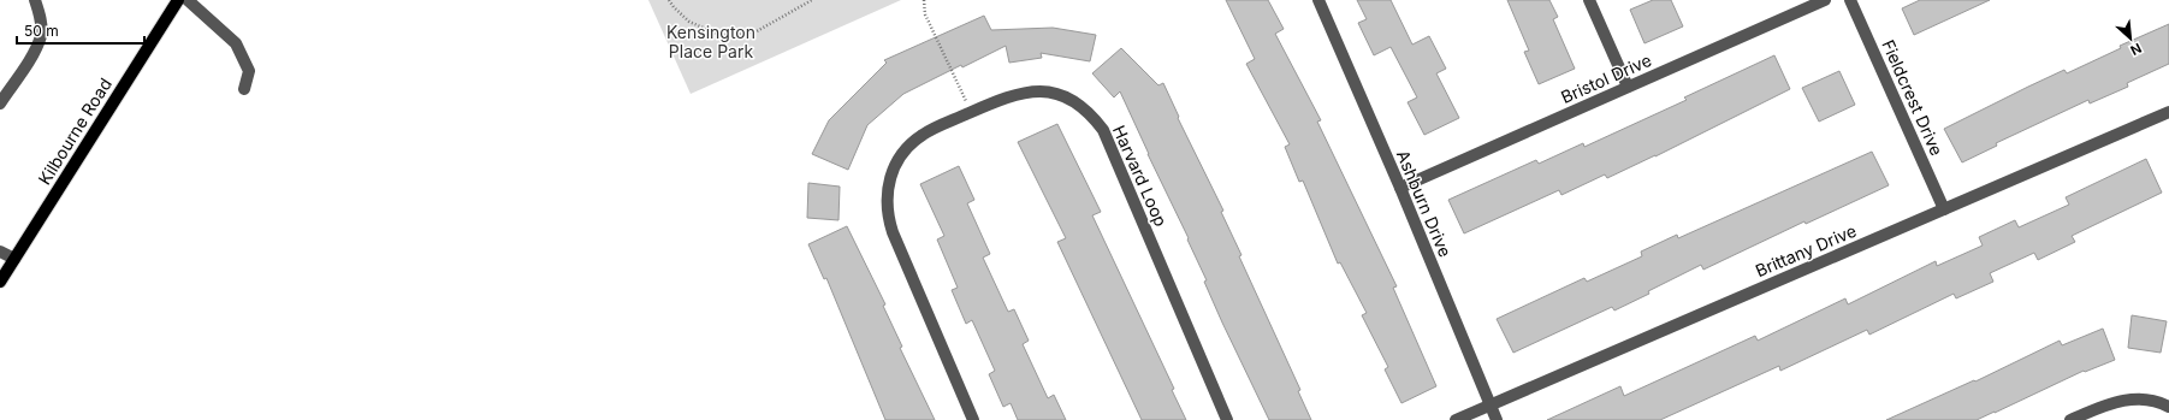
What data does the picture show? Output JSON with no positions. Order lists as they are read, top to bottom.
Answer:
{
  "streets": {
    "main road": ["Kilbourne Road"],
    "street": [
      "Bristol Drive",
      "Fieldcrest Drive",
      "Harvard Loop",
      "Ashburn Drive",
      "Brittany Drive"
    ]
  },
  "crossings": [
    ["Bristol Drive", "Ashburn Drive"],
    ["Fieldcrest Drive", "Brittany Drive"],
    ["Ashburn Drive", "Brittany Drive"]
  ],
  "parks": ["Kensington Place Park"],
  "scale_bar": "50 m",
  "north": "bottom right"
}
